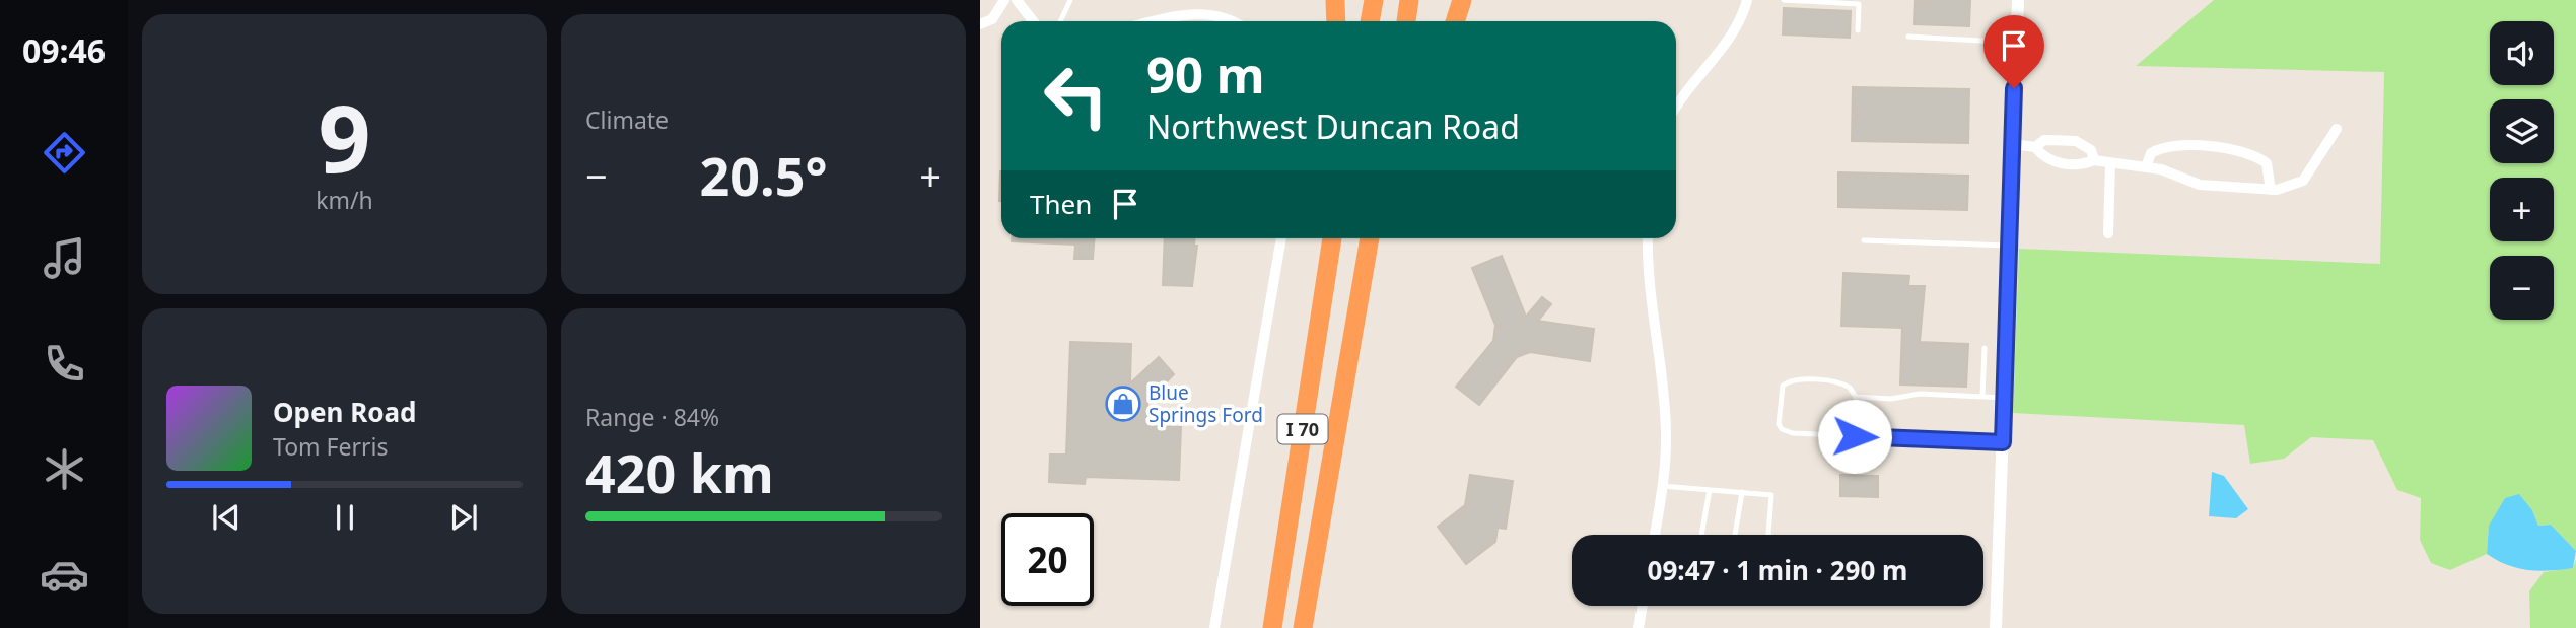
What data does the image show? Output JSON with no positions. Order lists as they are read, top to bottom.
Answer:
{
  "streets": {
    "highway": ["I 70"]
  },
  "places": {
    "shop": ["Blue Springs Ford"]
  },
  "page": {
    "tabs": "09:46",
    "tile": [
      ["9", "km/h"],
      "Climate",
      ["Range · 84%", "420 km"]
    ],
    "map_buttons": ["+", "−"],
    "turn": ["90 m", "Northwest Duncan Road"],
    "heat": ["−", "20.5°", "+"],
    "then": "Then",
    "song": ["Open Road", "Tom Ferris"],
    "limit": "20",
    "trip": "09:47 · 1 min · 290 m"
  }
}
